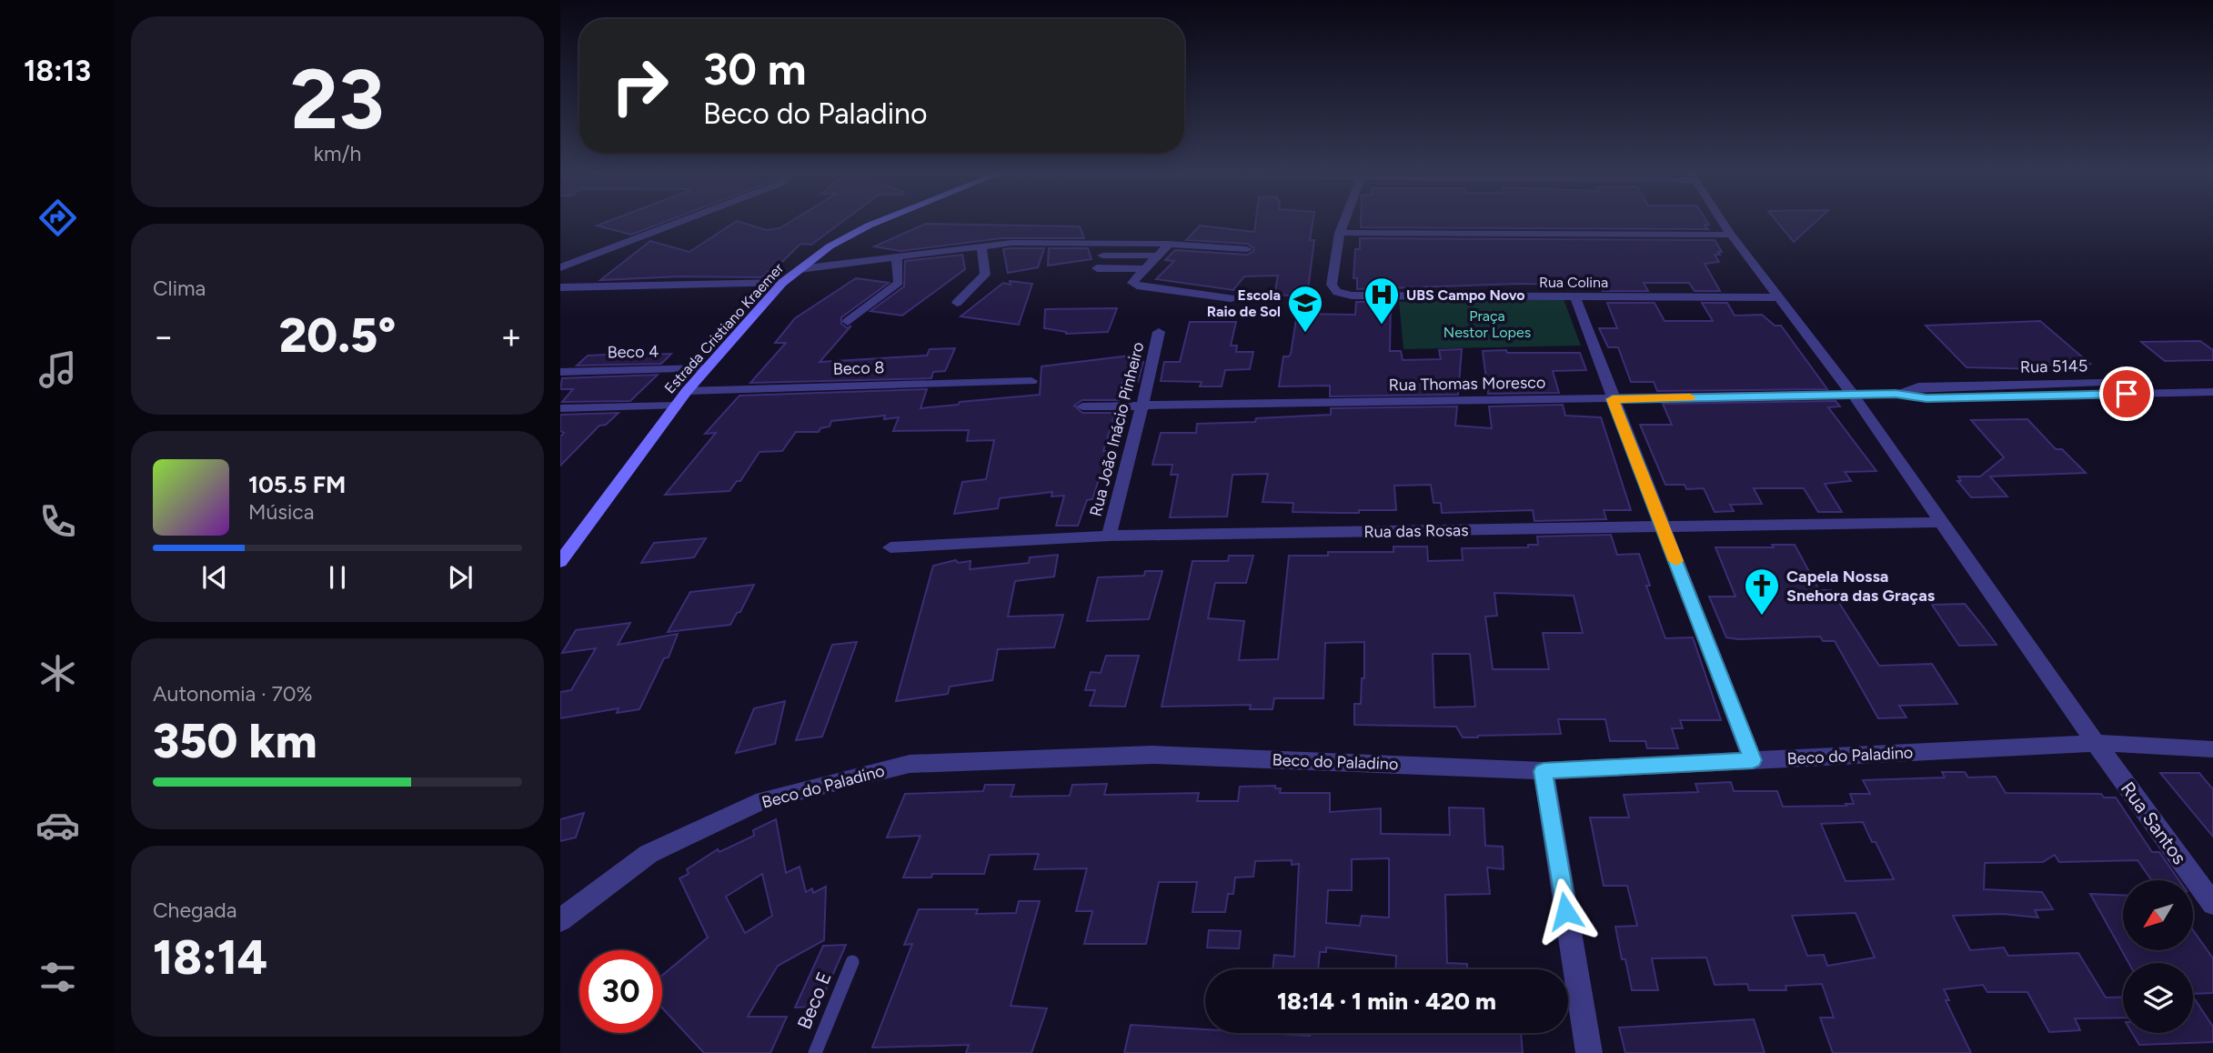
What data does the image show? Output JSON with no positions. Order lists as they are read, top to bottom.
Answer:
{
  "streets": {
    "main road": ["Estrada Cristiano Kraemer"],
    "street": [
      "Rua Colina",
      "Beco 4",
      "Rua 5145",
      "Beco 8",
      "Rua Thomas Moresco",
      "Rua João Inácio Pinheiro",
      "Rua das Rosas",
      "Beco do Paladino",
      "Rua Santos"
    ],
    "lane": ["Beco E"]
  },
  "crossings": [
    ["Estrada Cristiano Kraemer", "Beco 4"],
    ["Estrada Cristiano Kraemer", "Beco 8"],
    ["Rua 5145", "Rua Thomas Moresco"],
    ["Rua Thomas Moresco", "Rua João Inácio Pinheiro"],
    ["Rua João Inácio Pinheiro", "Rua das Rosas"],
    ["Beco do Paladino", "Rua Santos"]
  ],
  "parks": ["Praça Nestor Lopes"],
  "places": {
    "hospital": ["UBS Campo Novo"],
    "school or university": ["Escola Raio de Sol"],
    "church": ["Capela Nossa Snehora das Graças"]
  },
  "north": "bottom left",
  "page": {
    "tabs": "18:13",
    "tile": [
      ["23", "km/h"],
      "Clima",
      ["Autonomia · 70%", "350 km"],
      ["Chegada", "18:14"]
    ],
    "turn": ["30 m", "Beco do Paladino"],
    "heat": ["−", "20.5°", "+"],
    "song": ["105.5 FM", "Música"],
    "limit": "30",
    "trip": "18:14 · 1 min · 420 m"
  }
}
